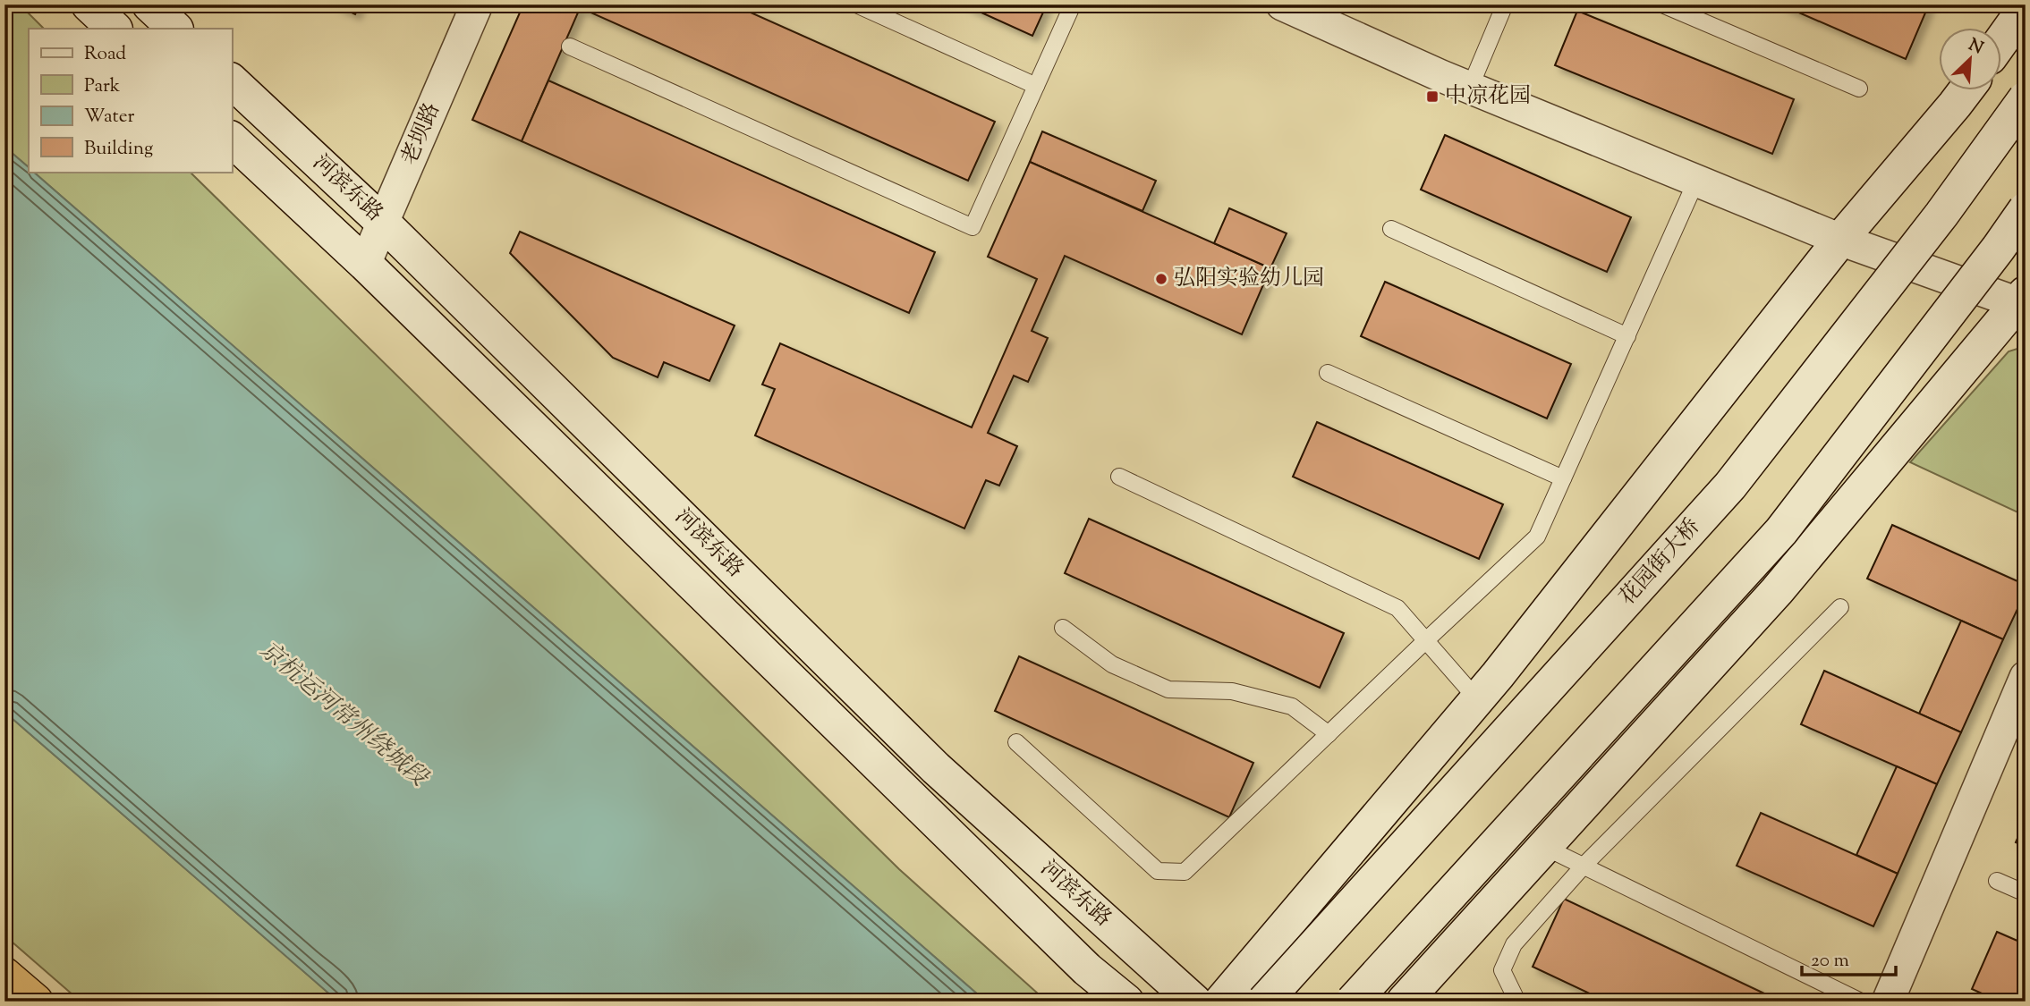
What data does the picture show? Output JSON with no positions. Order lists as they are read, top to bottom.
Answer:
{
  "streets": {
    "main road": ["河滨东路", "花园街大桥"],
    "street": ["老坝路"]
  },
  "crossings": [
    ["老坝路", "河滨东路"]
  ],
  "water": ["京杭运河常州绕城段"],
  "places": {
    "transit": ["中凉花园"],
    "other": ["弘阳实验幼儿园"]
  },
  "legend": [
    "Road",
    "Park",
    "Water",
    "Building"
  ],
  "scale_bar": "20 m",
  "north": "top right"
}
